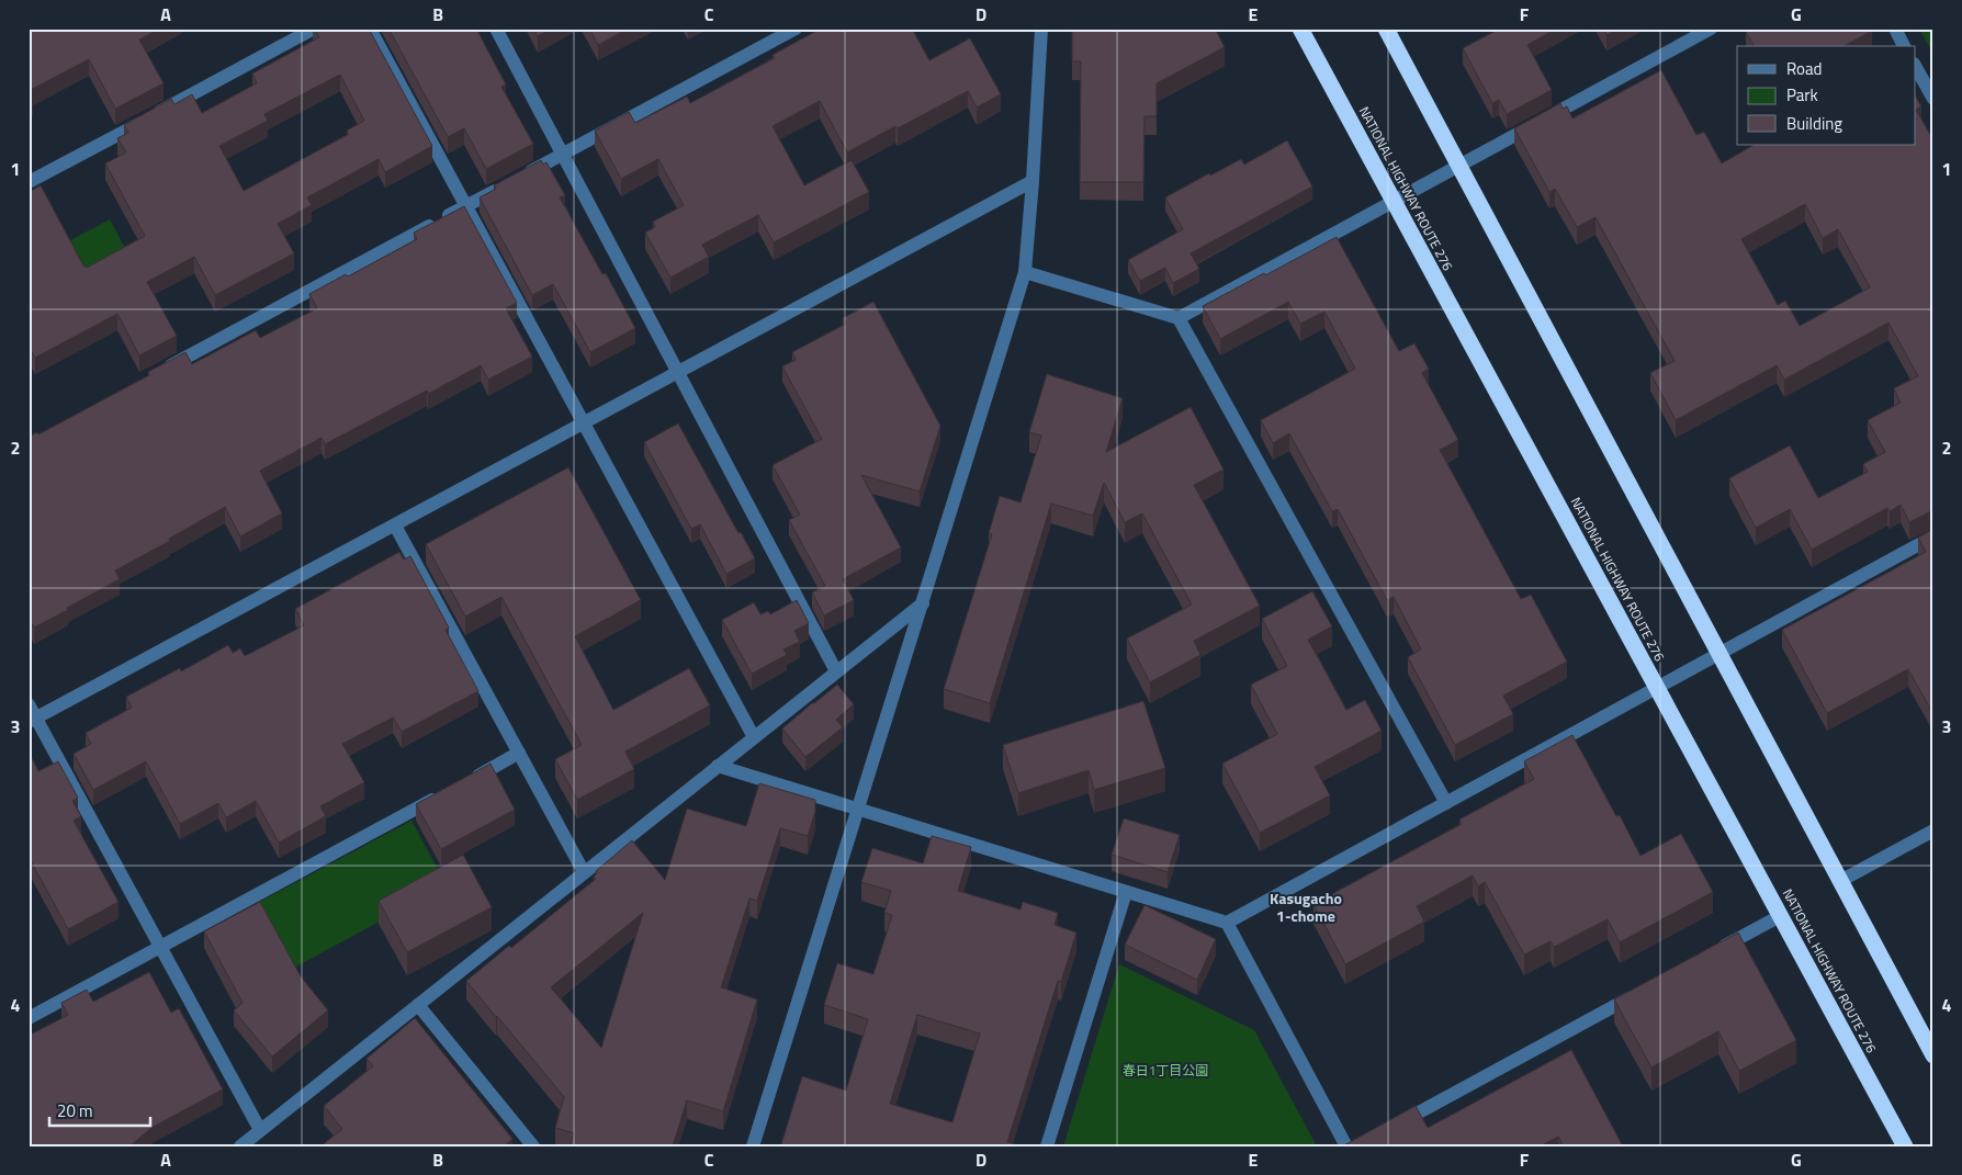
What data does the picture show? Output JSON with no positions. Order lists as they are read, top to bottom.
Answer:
{
  "streets": {
    "highway": ["NATIONAL HIGHWAY ROUTE 276"]
  },
  "districts": ["Kasugacho 1-chome"],
  "parks": ["春日1丁目公園"],
  "legend": ["Road", "Park", "Building"],
  "scale_bar": "20 m",
  "grid": {
    "columns": [
      "A",
      "B",
      "C",
      "D",
      "E",
      "F",
      "G"
    ],
    "rows": [
      "1",
      "2",
      "3",
      "4"
    ]
  }
}
